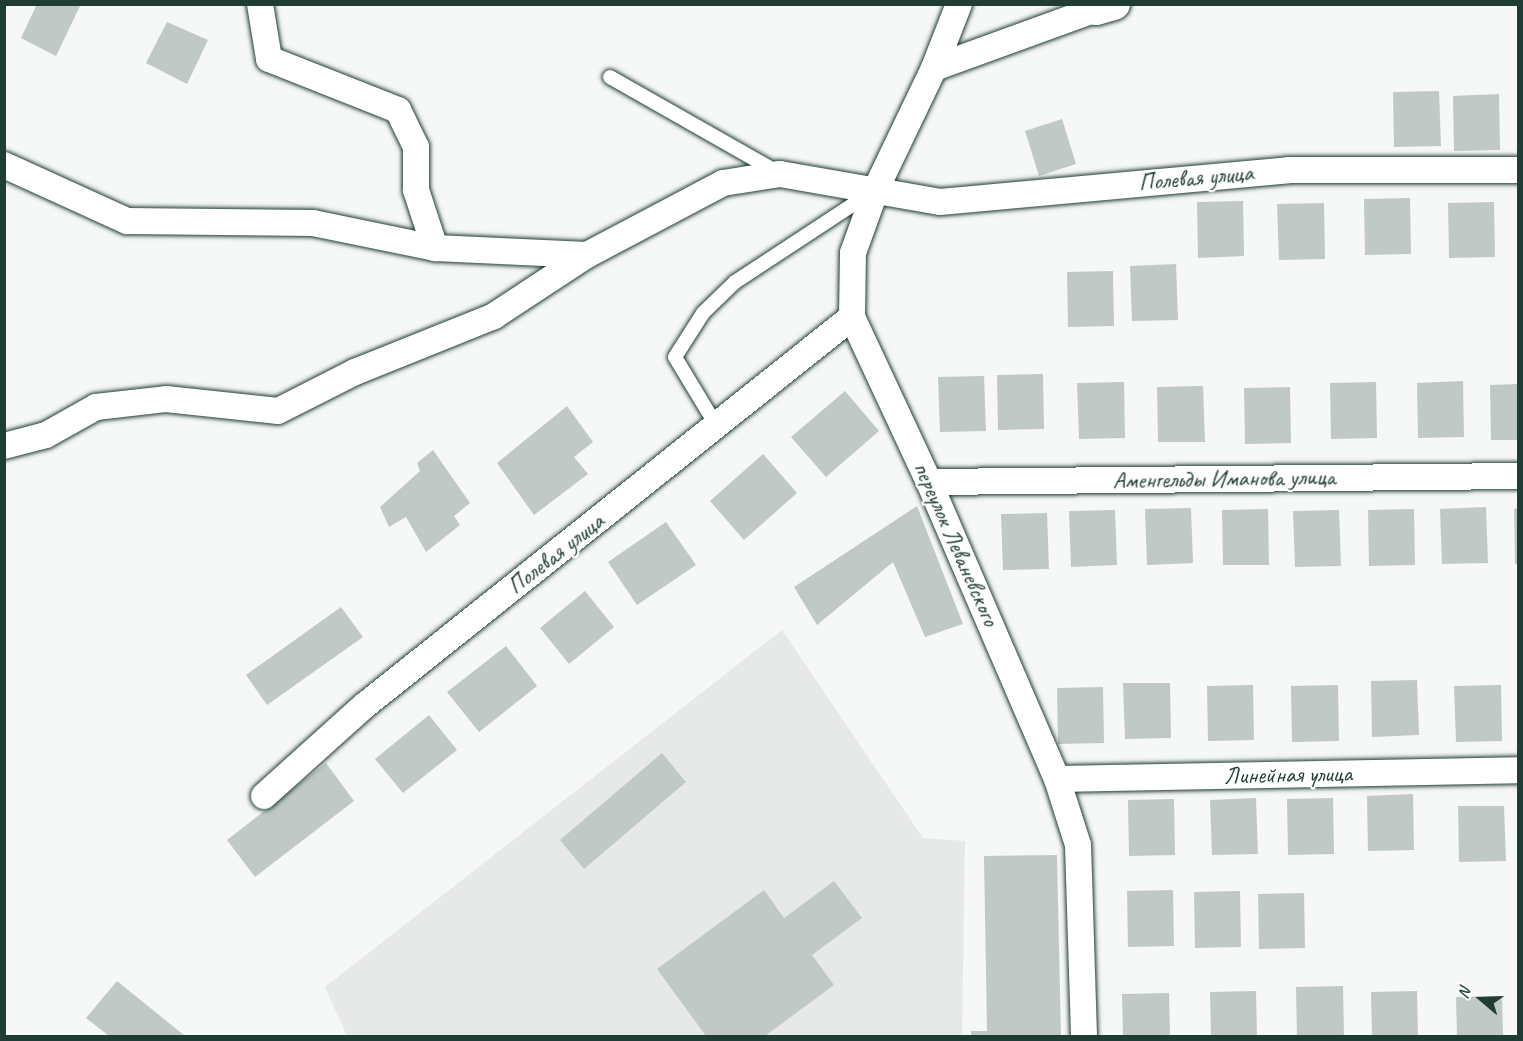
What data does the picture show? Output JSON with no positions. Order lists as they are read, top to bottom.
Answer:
{
  "streets": {
    "street": [
      "Полевая улица",
      "Аменгельды Иманова улица",
      "переулок Леваневского",
      "Линейная улица"
    ]
  },
  "crossings": [
    ["Полевая улица", "переулок Леваневского"],
    ["Аменгельды Иманова улица", "переулок Леваневского"],
    ["переулок Леваневского", "Линейная улица"]
  ],
  "north": "left"
}
